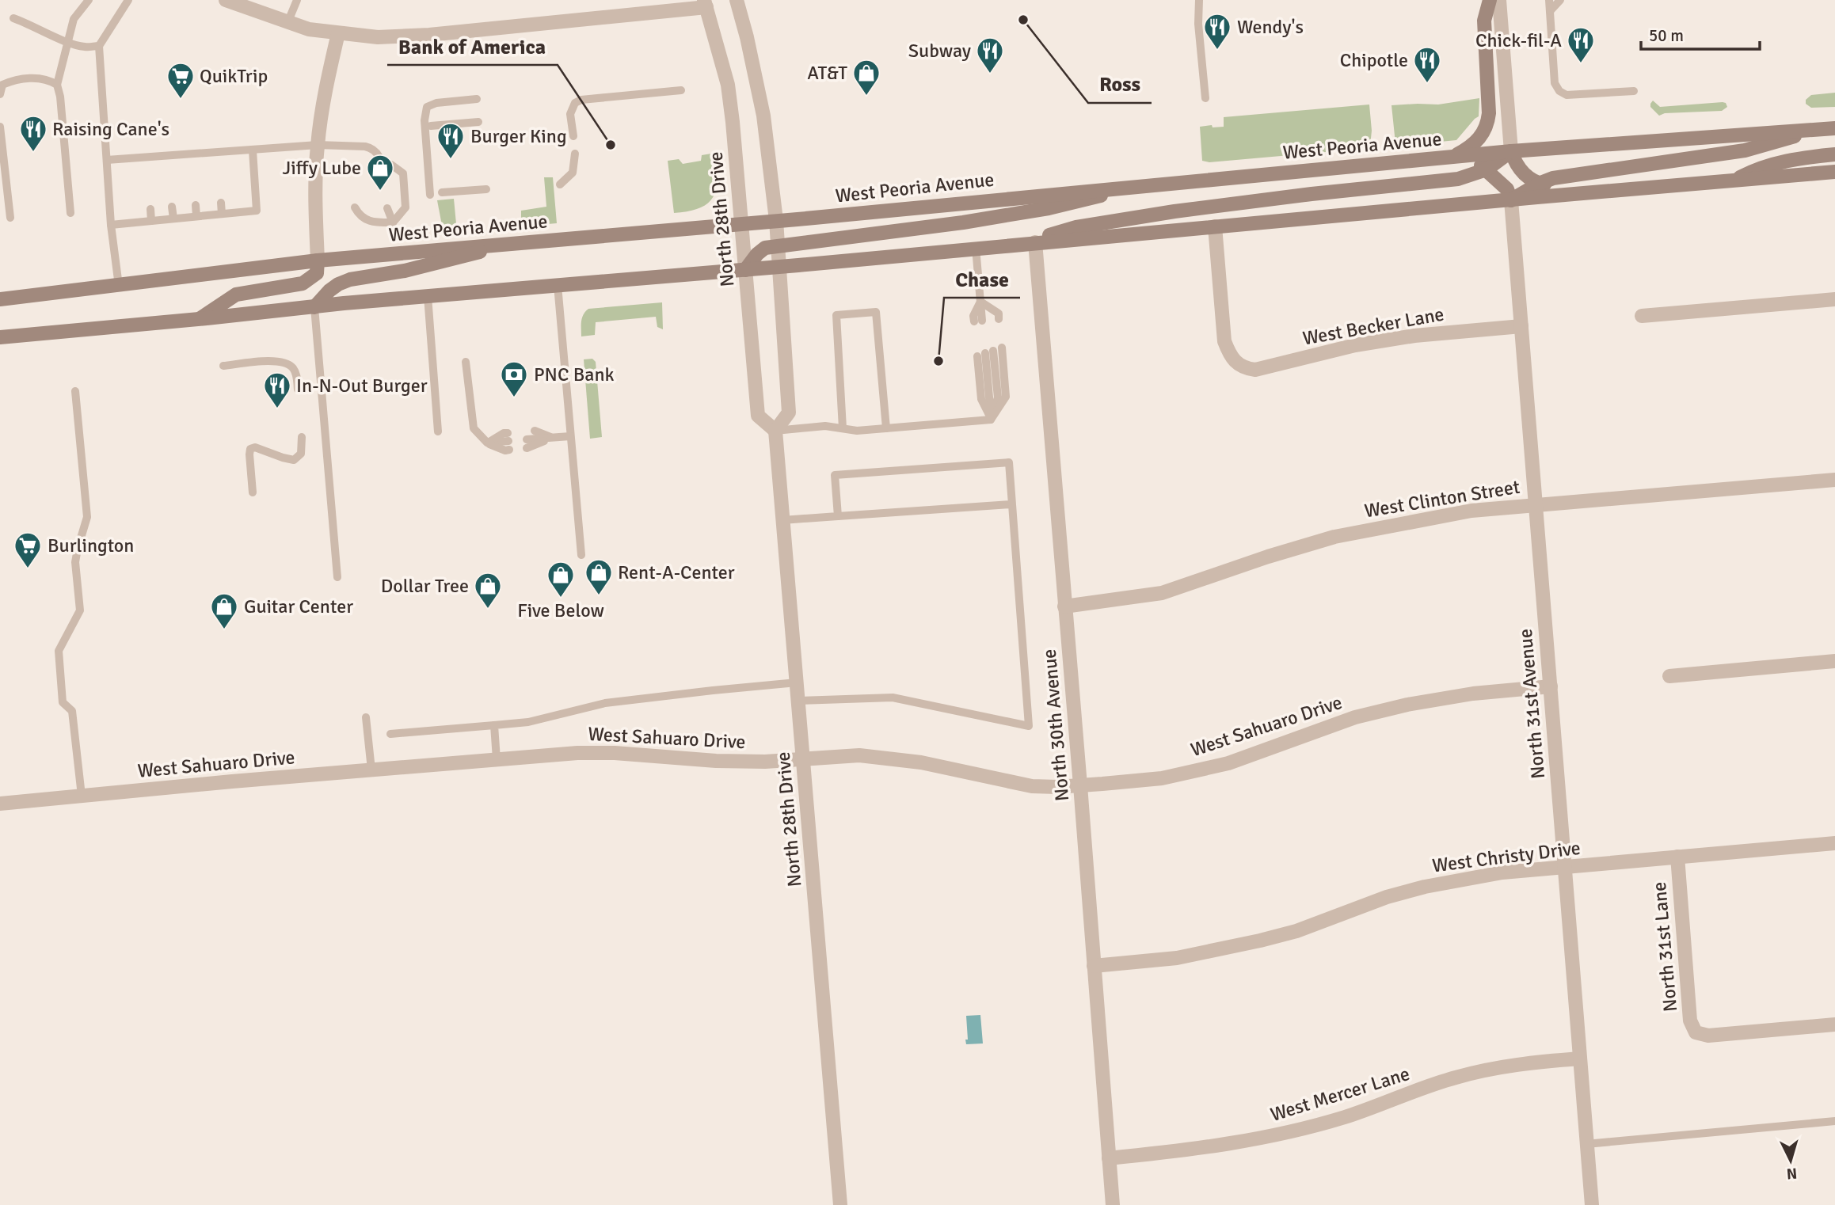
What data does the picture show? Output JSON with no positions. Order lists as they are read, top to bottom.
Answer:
{
  "streets": {
    "main road": ["West Peoria Avenue"],
    "street": [
      "North 28th Drive",
      "West Becker Lane",
      "West Clinton Street",
      "North 31st Avenue",
      "North 30th Avenue",
      "West Sahuaro Drive",
      "West Christy Drive",
      "North 31st Lane",
      "West Mercer Lane"
    ]
  },
  "crossings": [
    ["West Peoria Avenue", "North 28th Drive"],
    ["North 28th Drive", "West Sahuaro Drive"],
    ["West Becker Lane", "North 31st Avenue"],
    ["West Clinton Street", "North 31st Avenue"],
    ["West Clinton Street", "North 30th Avenue"],
    ["North 31st Avenue", "West Sahuaro Drive"],
    ["North 31st Avenue", "West Christy Drive"],
    ["North 31st Avenue", "West Mercer Lane"],
    ["North 30th Avenue", "West Sahuaro Drive"],
    ["North 30th Avenue", "West Christy Drive"],
    ["North 30th Avenue", "West Mercer Lane"],
    ["West Christy Drive", "North 31st Lane"]
  ],
  "places": {
    "other": ["Ross", "Bank of America", "Chase"],
    "restaurant": [
      "Wendy's",
      "Chick-fil-A",
      "Subway",
      "Chipotle",
      "Raising Cane's",
      "Burger King",
      "In-N-Out Burger"
    ],
    "shop": [
      "AT&T",
      "Jiffy Lube",
      "Rent-A-Center",
      "Five Below",
      "Dollar Tree",
      "Guitar Center"
    ],
    "supermarket": ["QuikTrip", "Burlington"],
    "bank": ["PNC Bank"]
  },
  "scale_bar": "50 m",
  "north": "bottom"
}
